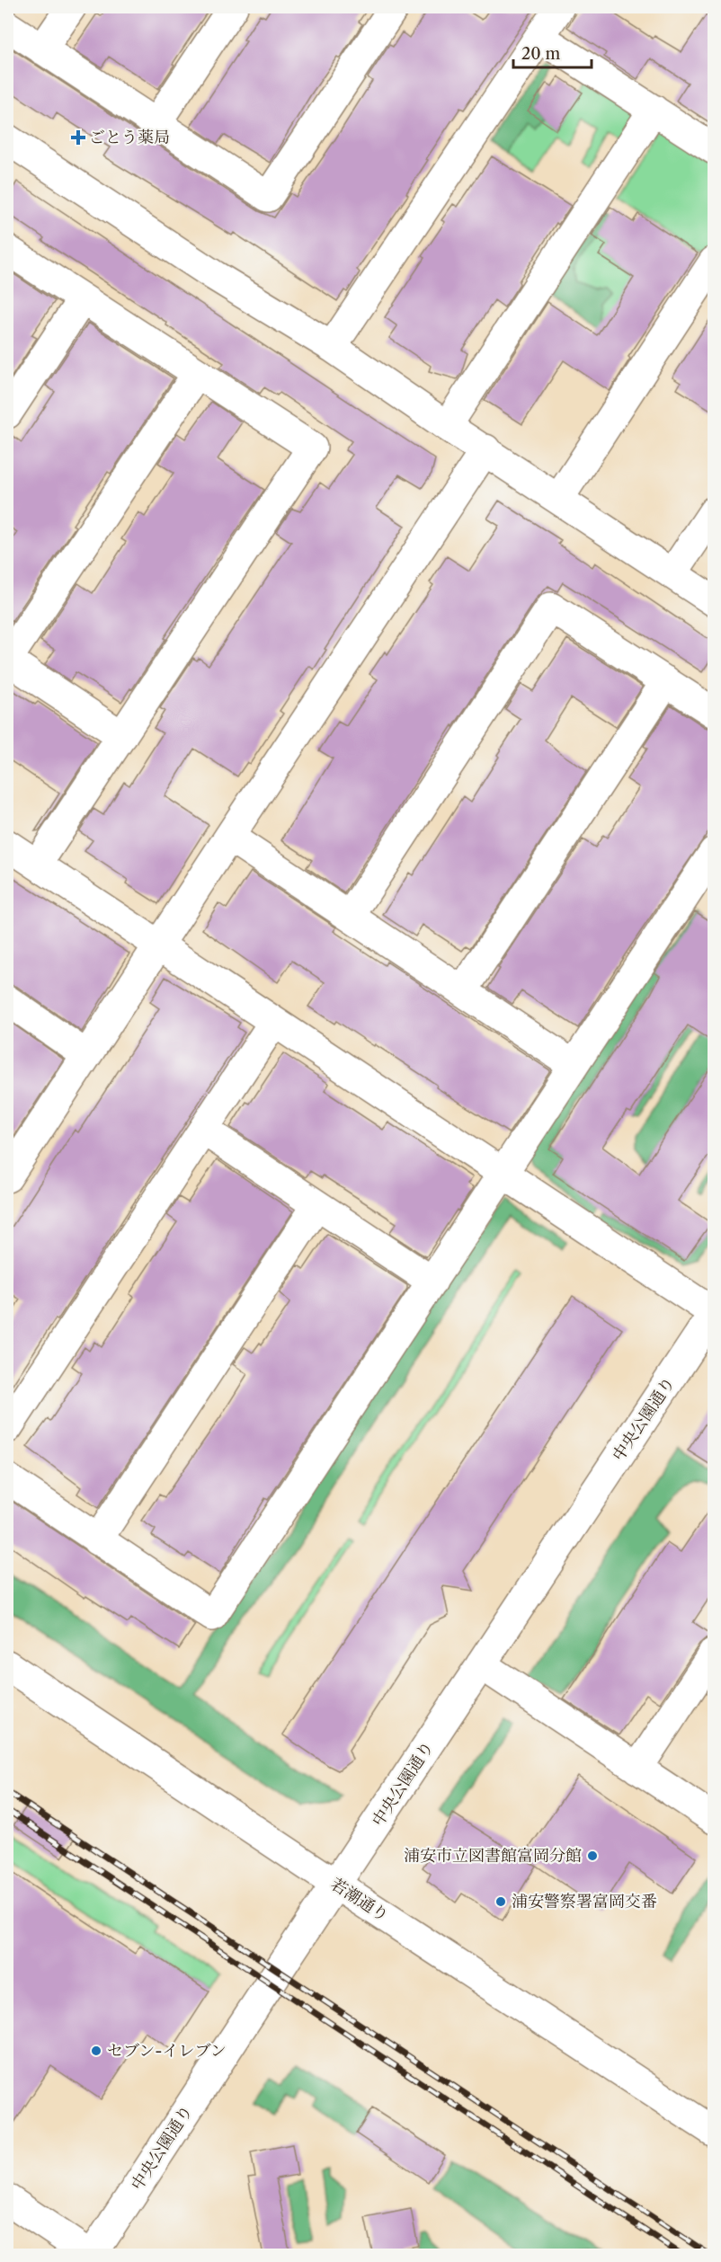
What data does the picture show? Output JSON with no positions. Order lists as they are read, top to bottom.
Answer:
{
  "streets": {
    "street": ["中央公園通り", "若潮通り"]
  },
  "crossings": [
    ["中央公園通り", "若潮通り"]
  ],
  "places": {
    "health": ["ごとう薬局"],
    "other": ["浦安市立図書館富岡分館", "浦安警察署富岡交番", "セブン-イレブン"]
  },
  "scale_bar": "20 m"
}
